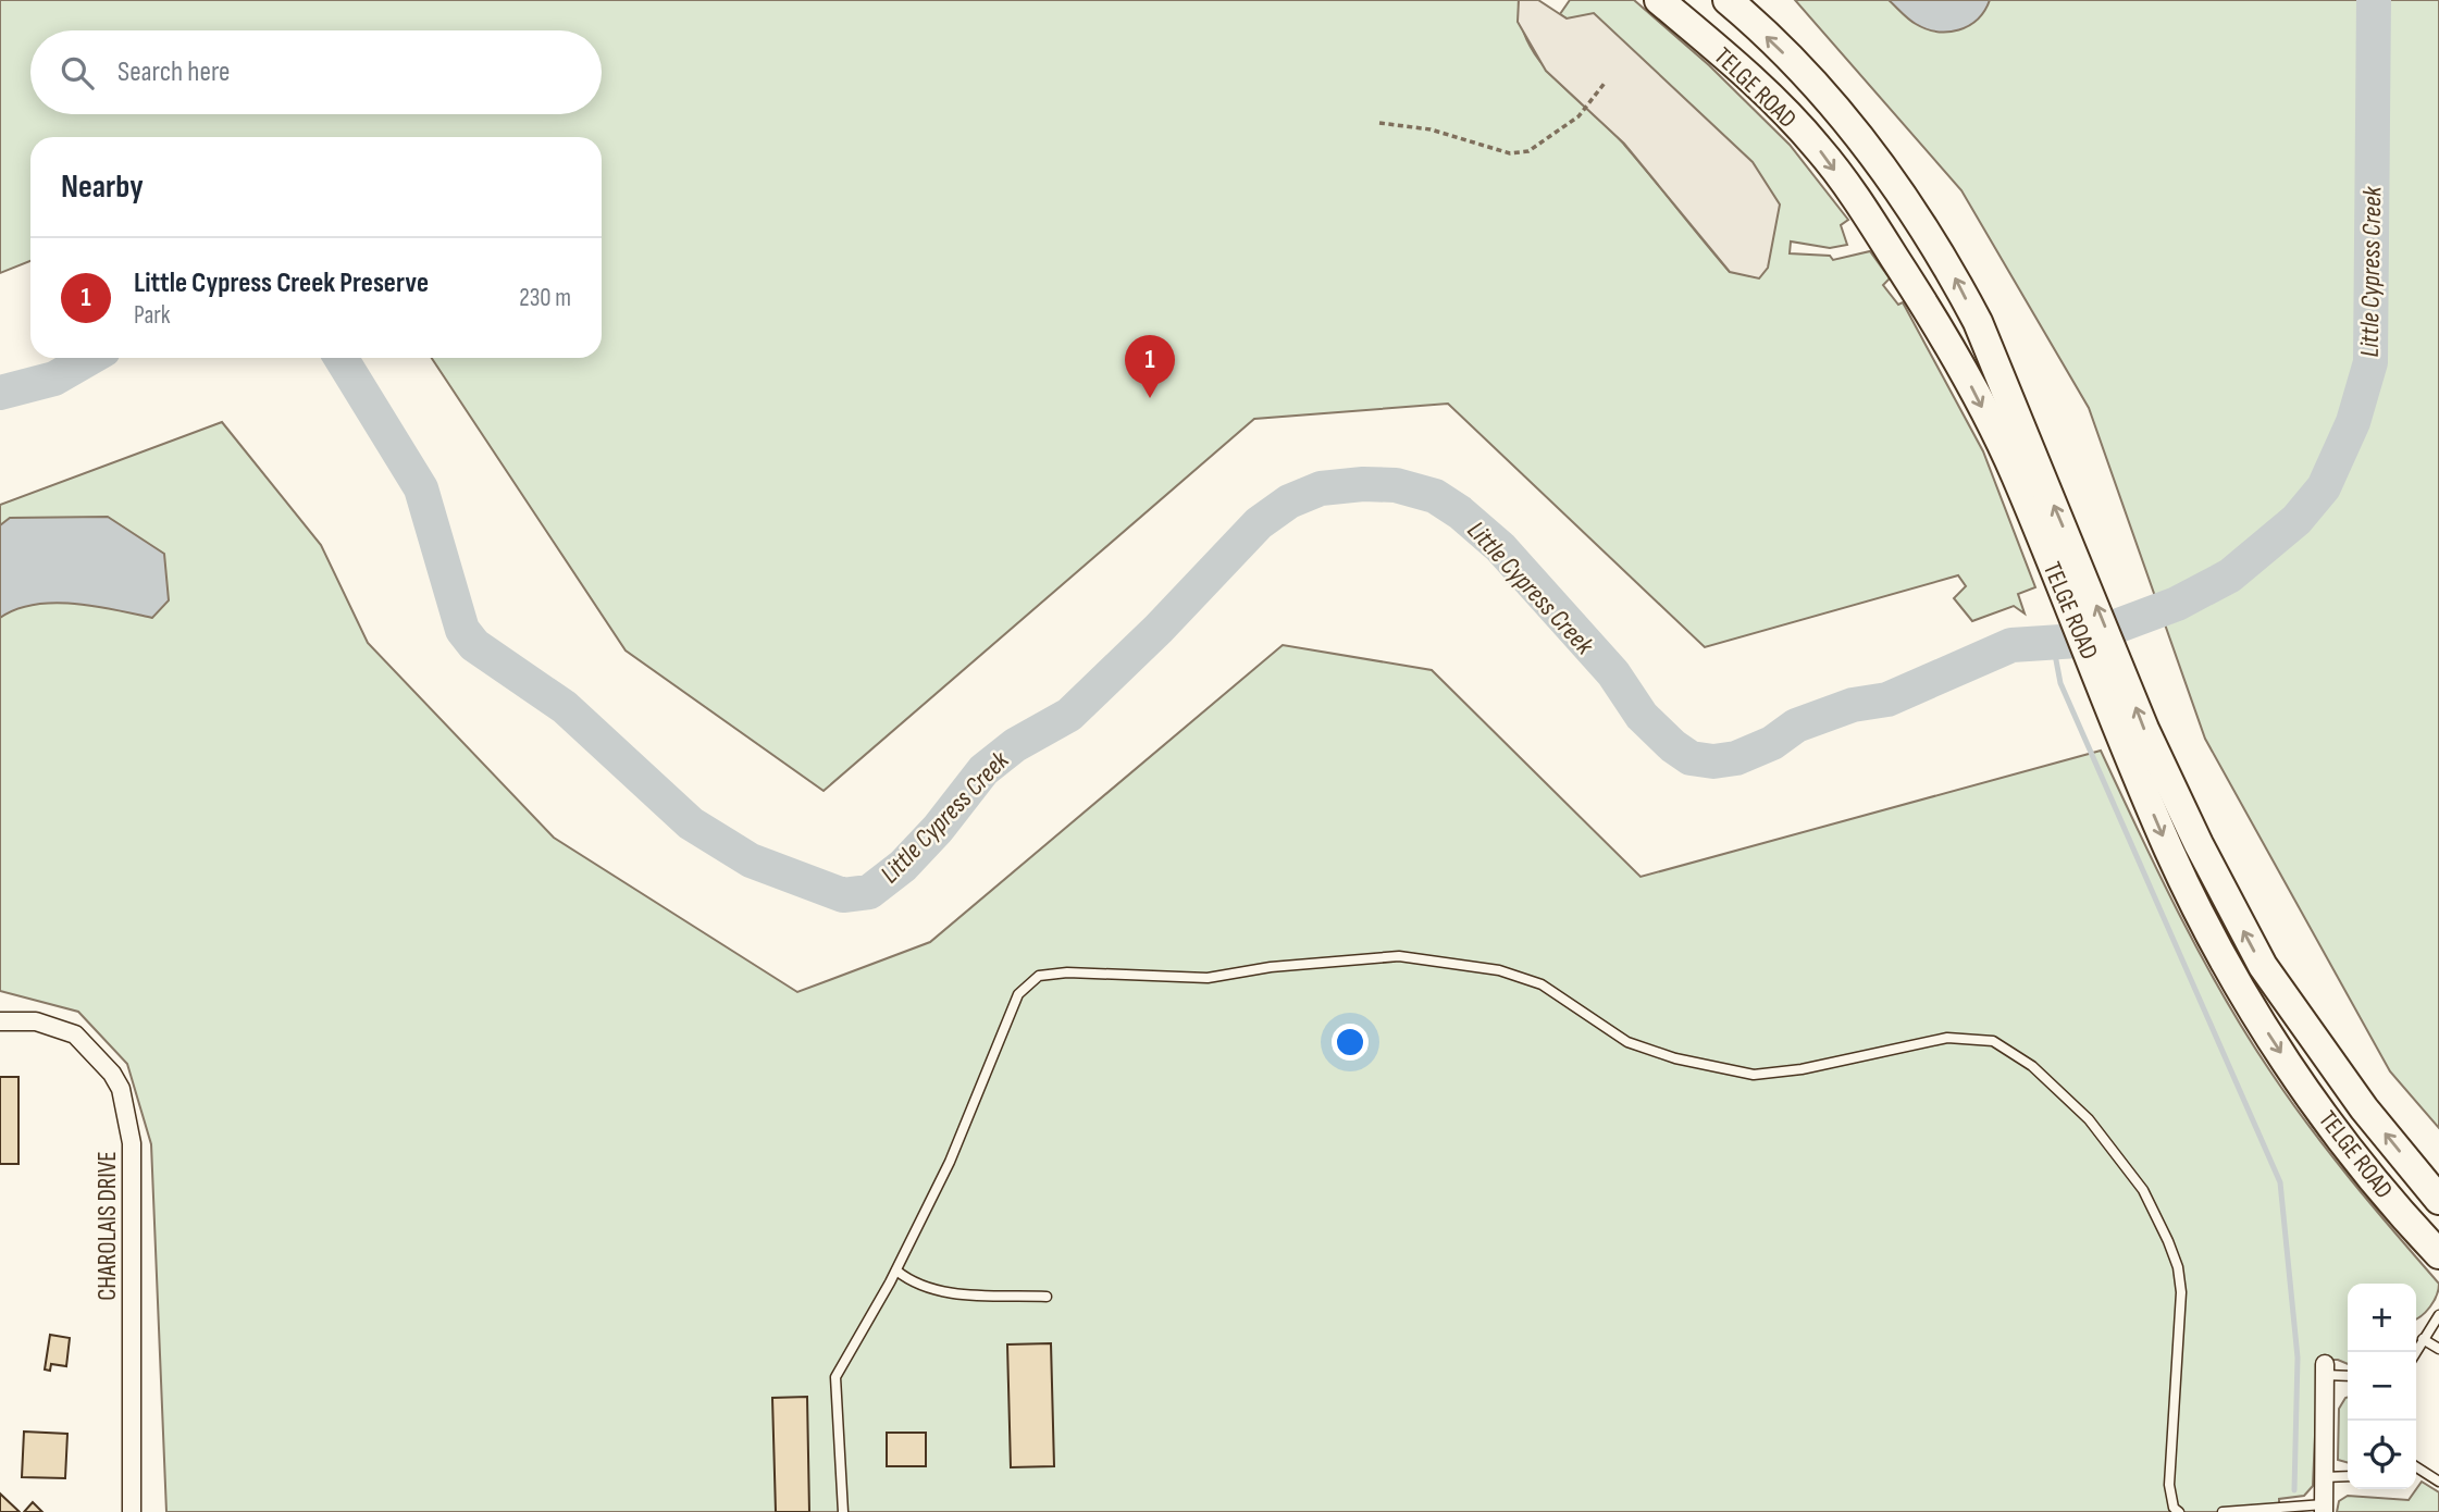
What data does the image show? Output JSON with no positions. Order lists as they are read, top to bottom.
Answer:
{
  "streets": {
    "main road": ["TELGE ROAD"],
    "street": ["CHAROLAIS DRIVE"]
  },
  "water": ["Little Cypress Creek"],
  "page": {
    "search": "Search here",
    "heading": "Nearby",
    "list": [
      {
        "mark": "1",
        "name": "Little Cypress Creek Preserve",
        "note": "Park",
        "value": "230 m"
      }
    ],
    "pins": "1",
    "map_buttons": ["+", "−"]
  }
}
